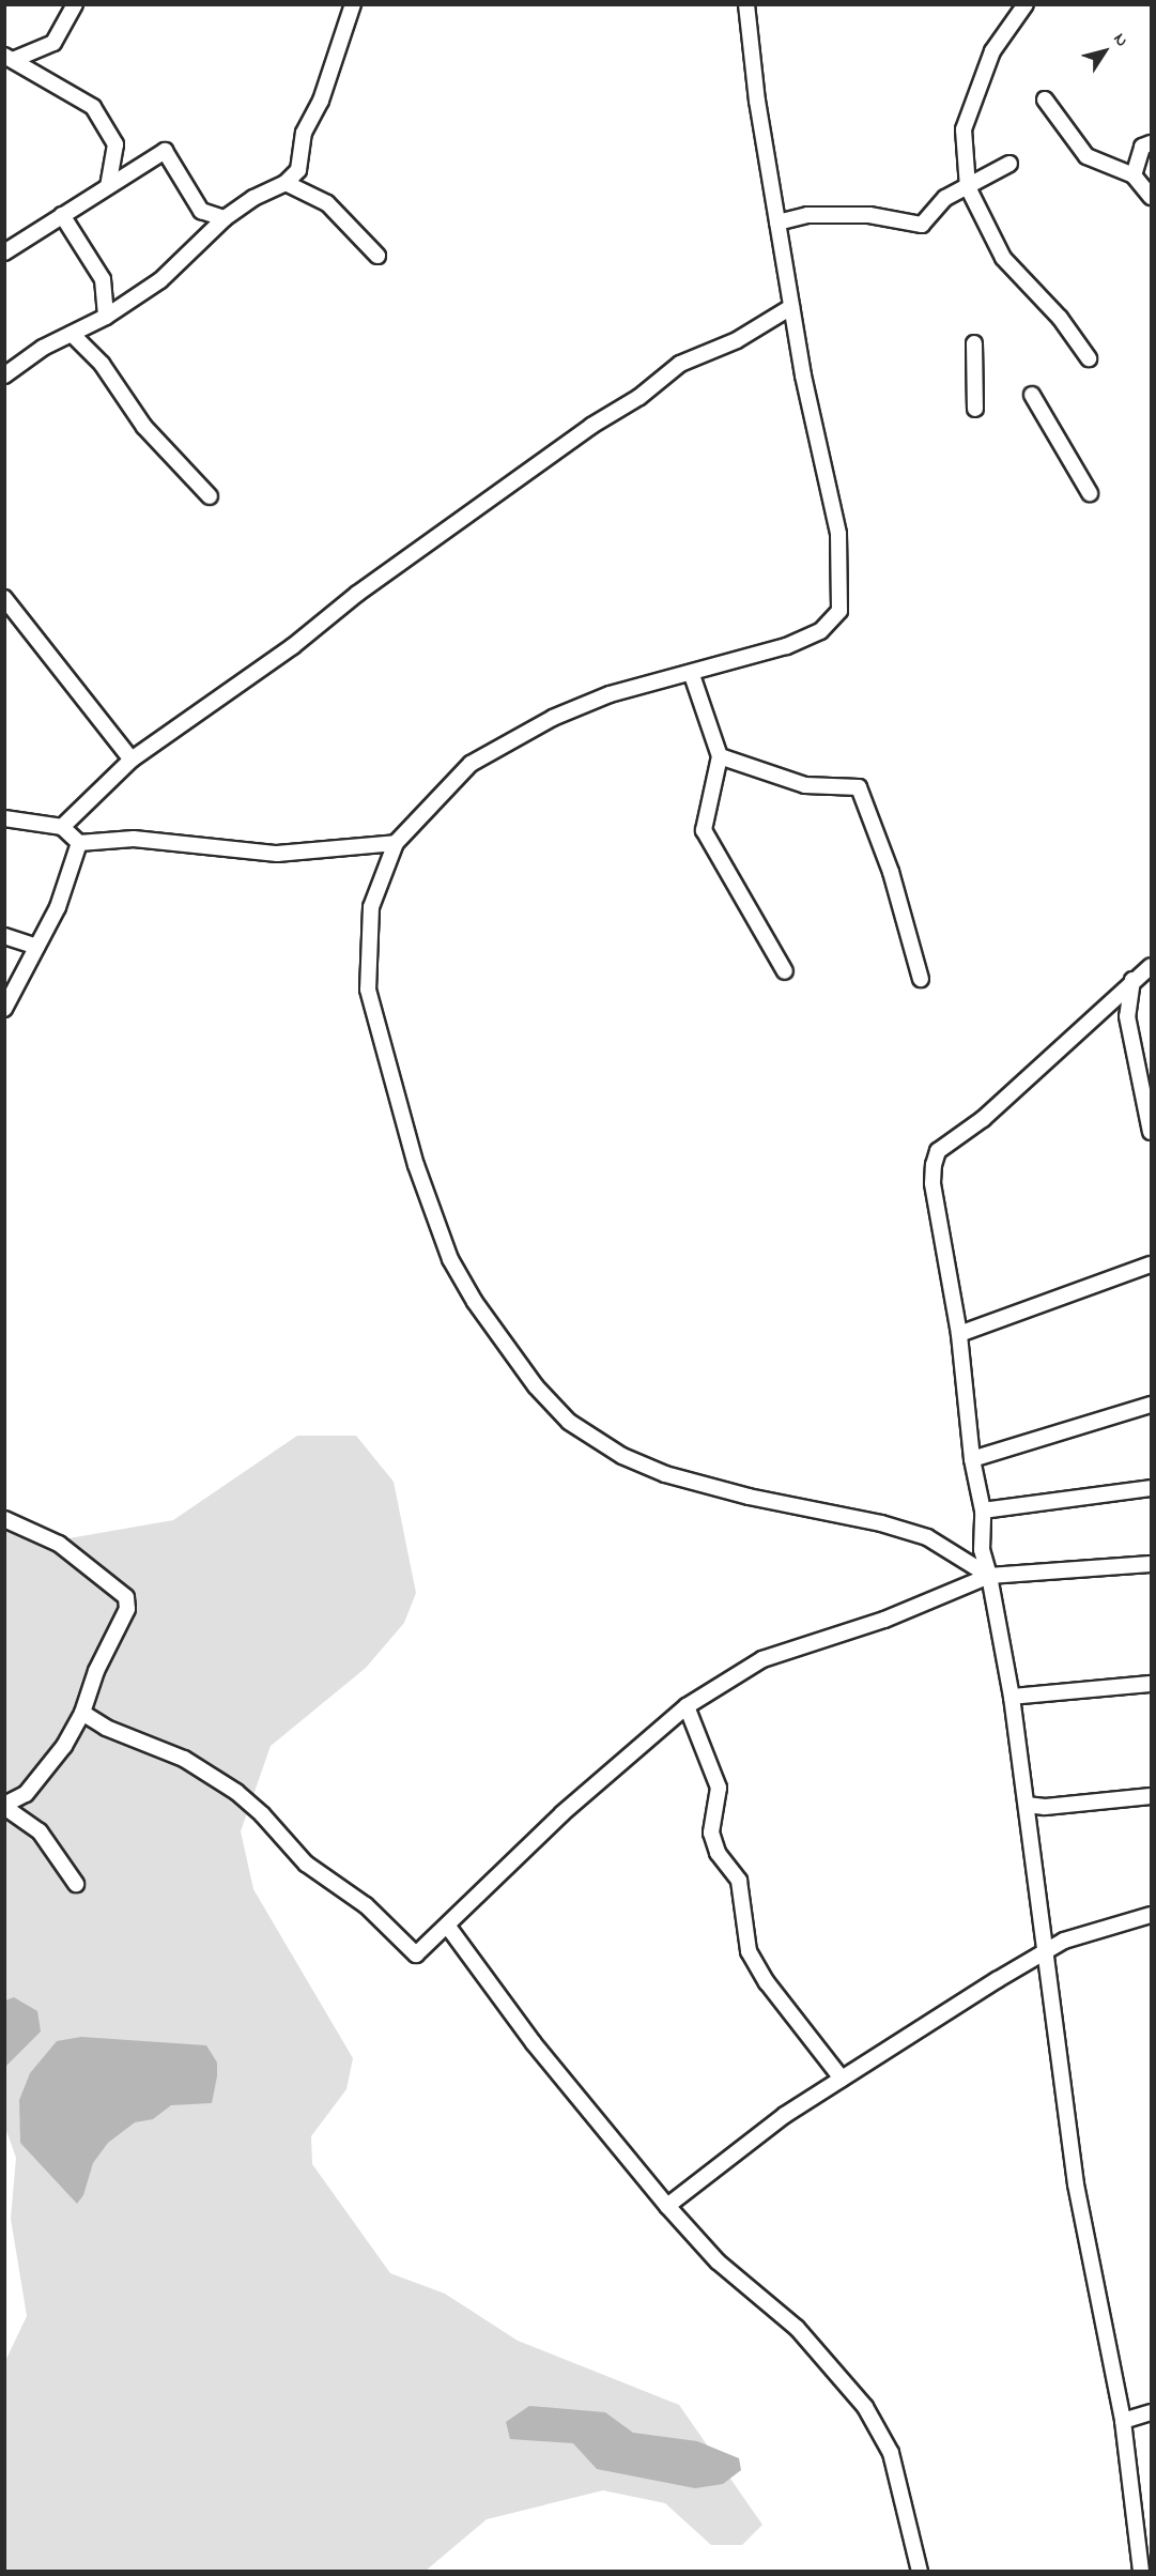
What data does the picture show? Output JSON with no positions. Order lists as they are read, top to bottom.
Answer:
{
  "north": "top right"
}
